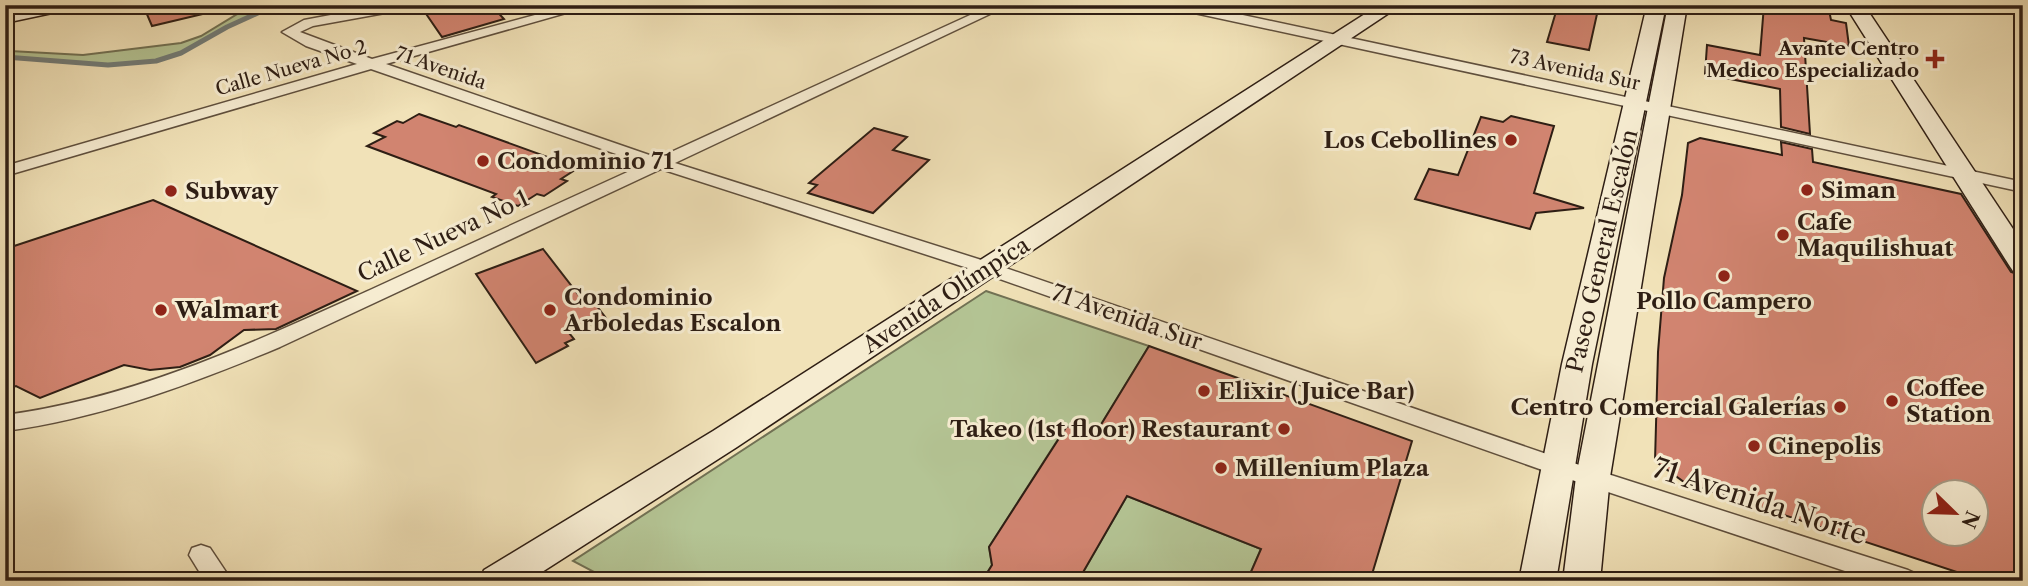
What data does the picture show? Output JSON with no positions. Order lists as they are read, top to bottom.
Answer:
{
  "streets": {
    "main road": ["Paseo General Escalón", "Avenida Olímpica"],
    "street": [
      "Calle Nueva No 2",
      "71 Avenida",
      "73 Avenida Sur",
      "Calle Nueva No 1",
      "71 Avenida Sur",
      "71 Avenida Norte"
    ]
  },
  "crossings": [
    ["Calle Nueva No 2", "71 Avenida"],
    ["71 Avenida", "Calle Nueva No 1"],
    ["71 Avenida", "71 Avenida Sur"],
    ["73 Avenida Sur", "Paseo General Escalón"],
    ["73 Avenida Sur", "Avenida Olímpica"],
    ["Calle Nueva No 1", "71 Avenida Sur"],
    ["Paseo General Escalón", "71 Avenida Sur"],
    ["Paseo General Escalón", "71 Avenida Norte"],
    ["Avenida Olímpica", "71 Avenida Sur"],
    ["71 Avenida Sur", "71 Avenida Norte"]
  ],
  "places": {
    "health": ["Avante Centro Medico Especializado"],
    "other": [
      "Los Cebollines",
      "Condominio 71",
      "Siman",
      "Subway",
      "Cafe Maquilishuat",
      "Pollo Campero",
      "Walmart",
      "Condominio Arboledas Escalon",
      "Elixir (Juice Bar)",
      "Coffee Station",
      "Centro Comercial Galerías",
      "Takeo (1st floor) Restaurant",
      "Cinepolis",
      "Millenium Plaza"
    ]
  },
  "north": "bottom right"
}
